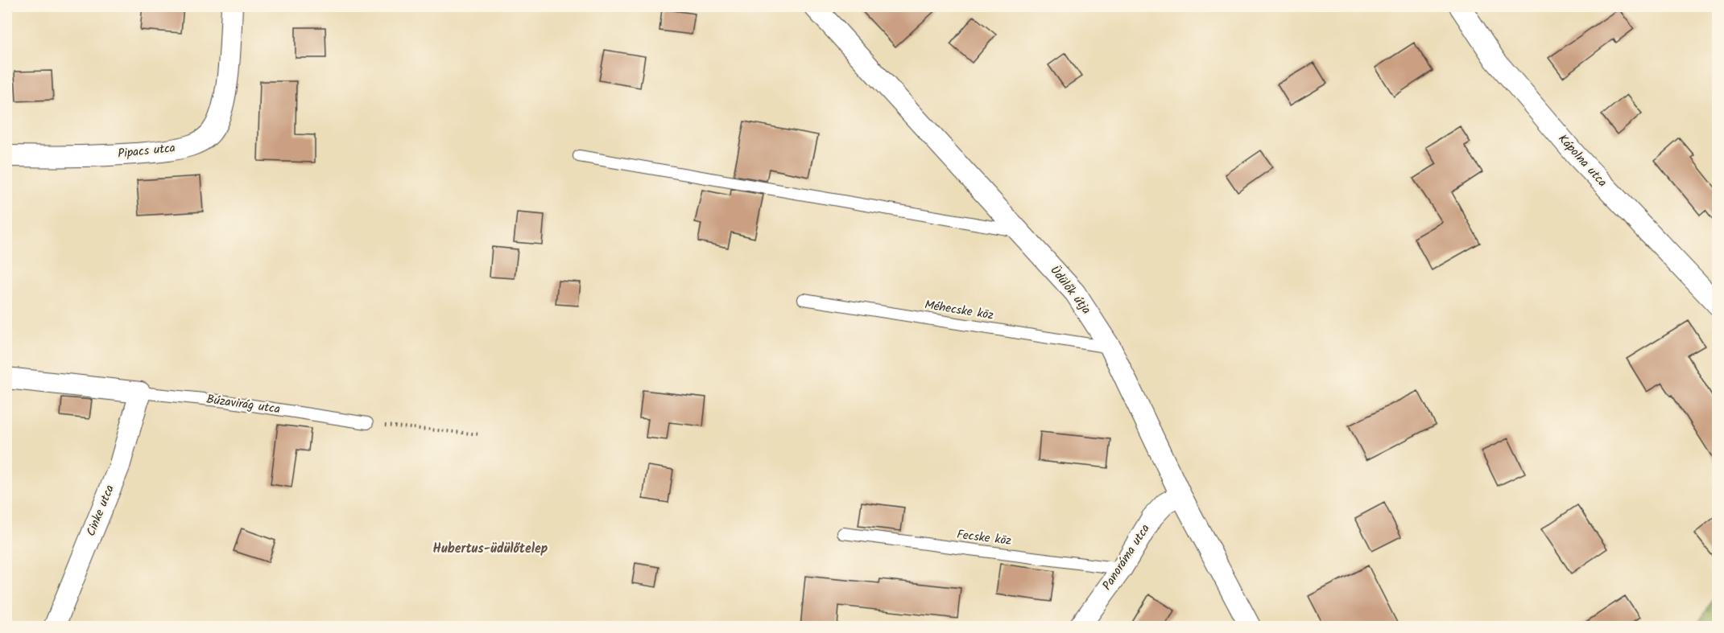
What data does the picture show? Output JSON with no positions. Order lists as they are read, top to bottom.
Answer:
{
  "streets": {
    "street": [
      "Pipacs utca",
      "Kápolna utca",
      "Üdülők útja",
      "Búzavirág utca",
      "Cinke utca",
      "Panoráma utca"
    ],
    "lane": ["Méhecske köz", "Fecske köz"]
  },
  "crossings": [
    ["Üdülők útja", "Méhecske köz"],
    ["Üdülők útja", "Panoráma utca"],
    ["Búzavirág utca", "Cinke utca"],
    ["Fecske köz", "Panoráma utca"]
  ],
  "districts": ["Hubertus-üdülőtelep"]
}
